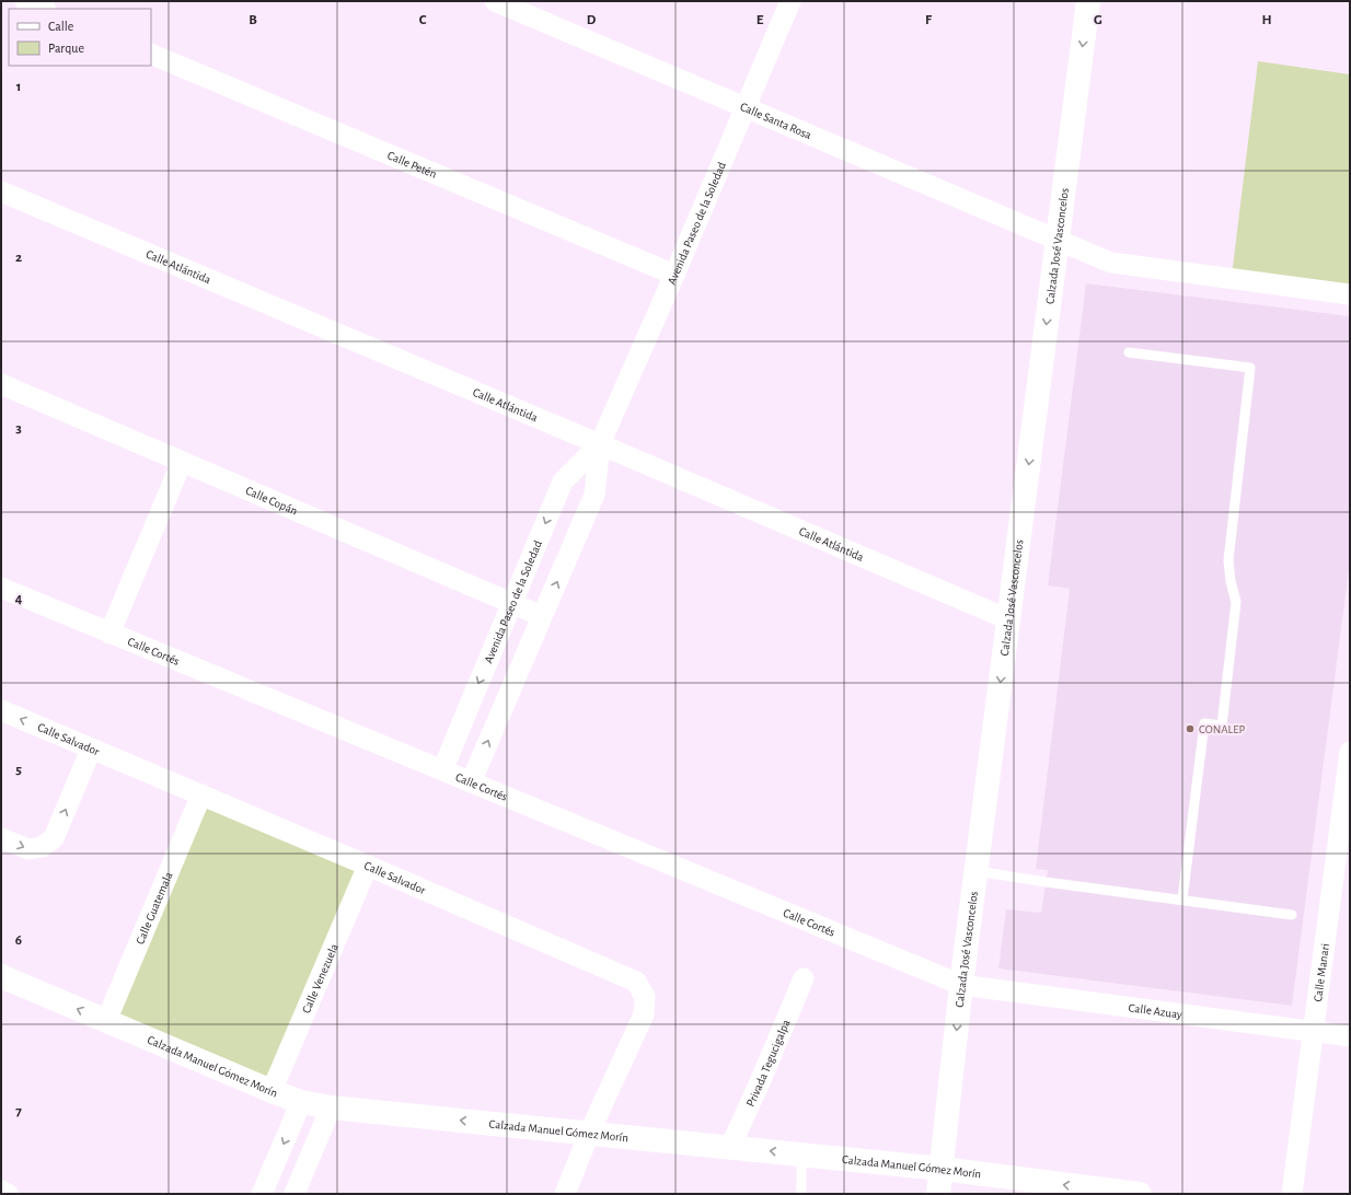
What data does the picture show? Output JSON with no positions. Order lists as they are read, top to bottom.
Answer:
{
  "streets": {
    "main road": ["Calzada José Vasconcelos", "Calzada Manuel Gómez Morín"],
    "street": [
      "Calle Santa Rosa",
      "Calle Petén",
      "Avenida Paseo de la Soledad",
      "Calle Atlántida",
      "Calle Copán",
      "Calle Cortés",
      "Calle Salvador",
      "Calle Guatemala",
      "Calle Manari",
      "Calle Venezuela",
      "Calle Azuay",
      "Privada Tegucigalpa"
    ]
  },
  "crossings": [
    ["Calle Santa Rosa", "Avenida Paseo de la Soledad"],
    ["Calle Santa Rosa", "Calzada José Vasconcelos"],
    ["Calle Petén", "Avenida Paseo de la Soledad"],
    ["Avenida Paseo de la Soledad", "Calle Atlántida"],
    ["Avenida Paseo de la Soledad", "Calle Copán"],
    ["Avenida Paseo de la Soledad", "Calle Cortés"],
    ["Calzada José Vasconcelos", "Calle Atlántida"],
    ["Calzada José Vasconcelos", "Calle Cortés"],
    ["Calzada José Vasconcelos", "Calle Azuay"],
    ["Calzada José Vasconcelos", "Calzada Manuel Gómez Morín"],
    ["Calle Cortés", "Calle Azuay"],
    ["Calle Salvador", "Calle Guatemala"],
    ["Calle Salvador", "Calle Venezuela"],
    ["Calle Salvador", "Calzada Manuel Gómez Morín"],
    ["Calle Guatemala", "Calzada Manuel Gómez Morín"],
    ["Calle Manari", "Calle Azuay"],
    ["Calle Venezuela", "Calzada Manuel Gómez Morín"],
    ["Privada Tegucigalpa", "Calzada Manuel Gómez Morín"]
  ],
  "one_way": ["Calzada José Vasconcelos", "Calzada Manuel Gómez Morín"],
  "places": ["CONALEP"],
  "legend": ["Calle", "Parque"],
  "grid": {
    "columns": [
      "B",
      "C",
      "D",
      "E",
      "F",
      "G",
      "H"
    ],
    "rows": [
      "1",
      "2",
      "3",
      "4",
      "5",
      "6",
      "7"
    ]
  }
}
